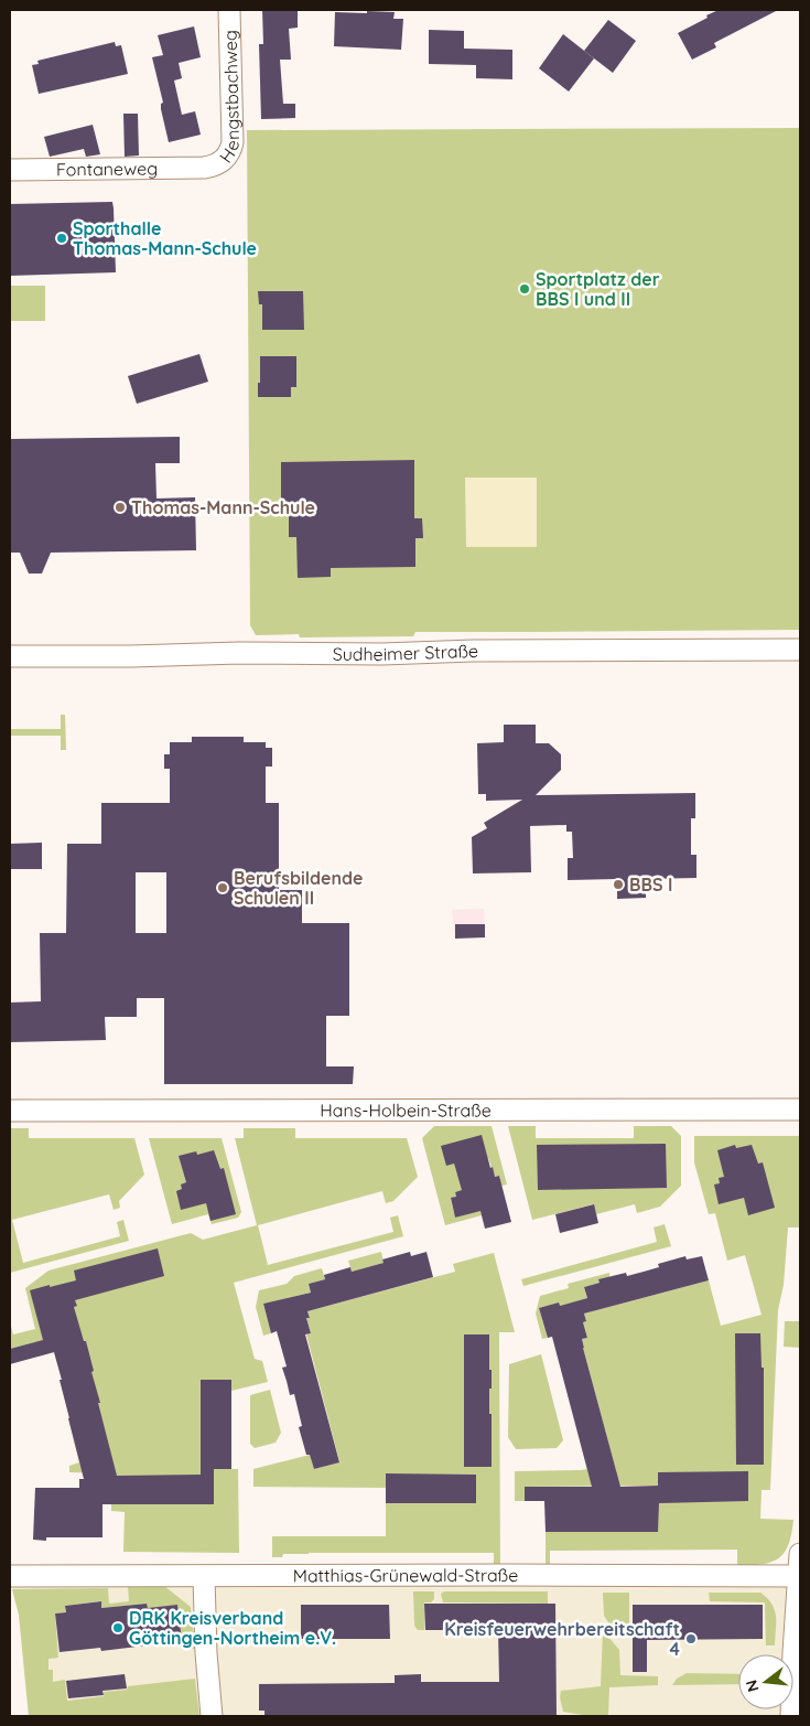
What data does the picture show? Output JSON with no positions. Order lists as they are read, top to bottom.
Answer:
{
  "streets": {
    "street": [
      "Hengstbachweg",
      "Fontaneweg",
      "Sudheimer Straße",
      "Hans-Holbein-Straße",
      "Matthias-Grünewald-Straße"
    ]
  },
  "crossings": [
    ["Hengstbachweg", "Fontaneweg"]
  ],
  "places": [
    "Sporthalle Thomas-Mann-Schule",
    "Sportplatz der BBS I und II",
    "Thomas-Mann-Schule",
    "BBS I",
    "Berufsbildende Schulen II",
    "DRK Kreisverband Göttingen-Northeim e.V.",
    "Kreisfeuerwehrbereitschaft 4"
  ],
  "north": "left"
}
